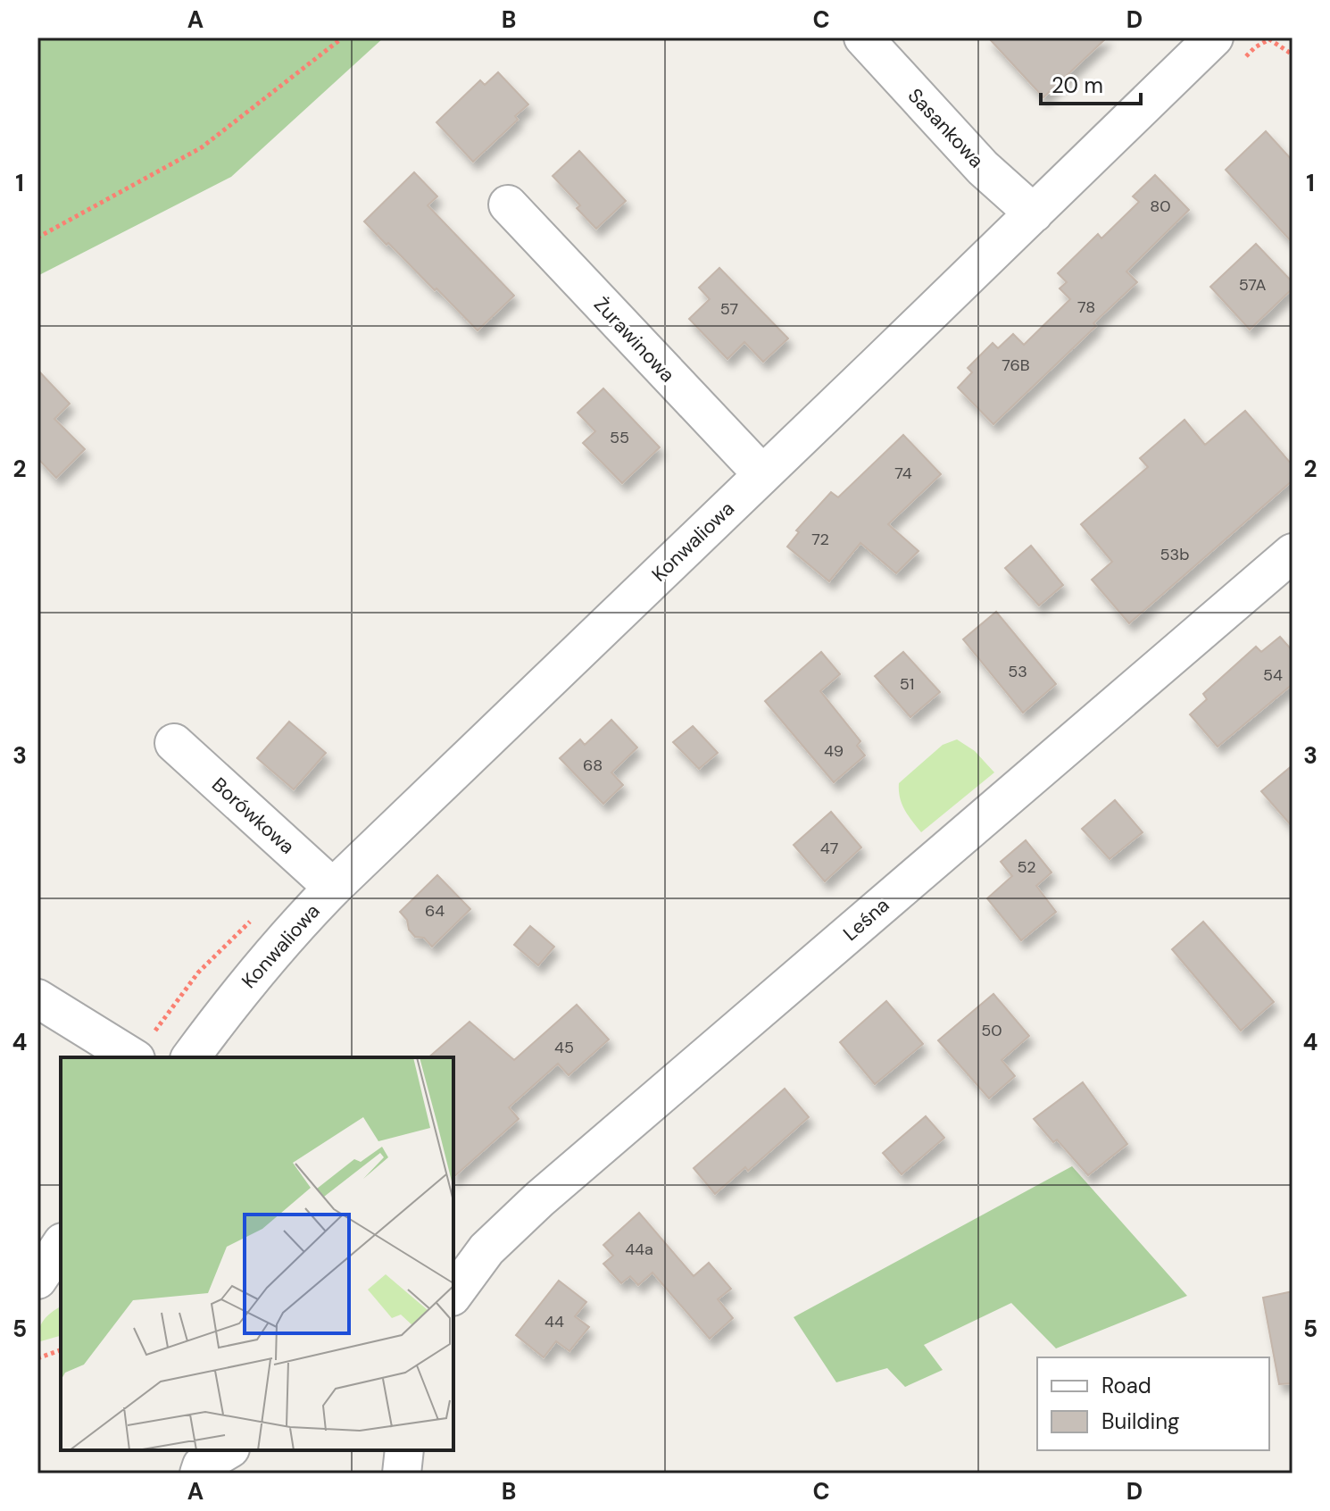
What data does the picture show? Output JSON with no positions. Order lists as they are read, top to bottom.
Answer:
{
  "streets": {
    "street": [
      "Sasankowa",
      "Żurawinowa",
      "Konwaliowa",
      "Borówkowa",
      "Leśna"
    ]
  },
  "crossings": [
    ["Sasankowa", "Konwaliowa"],
    ["Żurawinowa", "Konwaliowa"],
    ["Konwaliowa", "Borówkowa"]
  ],
  "house_numbers": [
    "80",
    "57A",
    "78",
    "57",
    "76B",
    "55",
    "74",
    "72",
    "53b",
    "53",
    "54",
    "51",
    "49",
    "68",
    "47",
    "52",
    "64",
    "50",
    "45",
    "44a",
    "44"
  ],
  "legend": ["Road", "Building"],
  "scale_bar": "20 m",
  "grid": {
    "columns": [
      "A",
      "B",
      "C",
      "D"
    ],
    "rows": [
      "1",
      "2",
      "3",
      "4",
      "5"
    ]
  }
}
